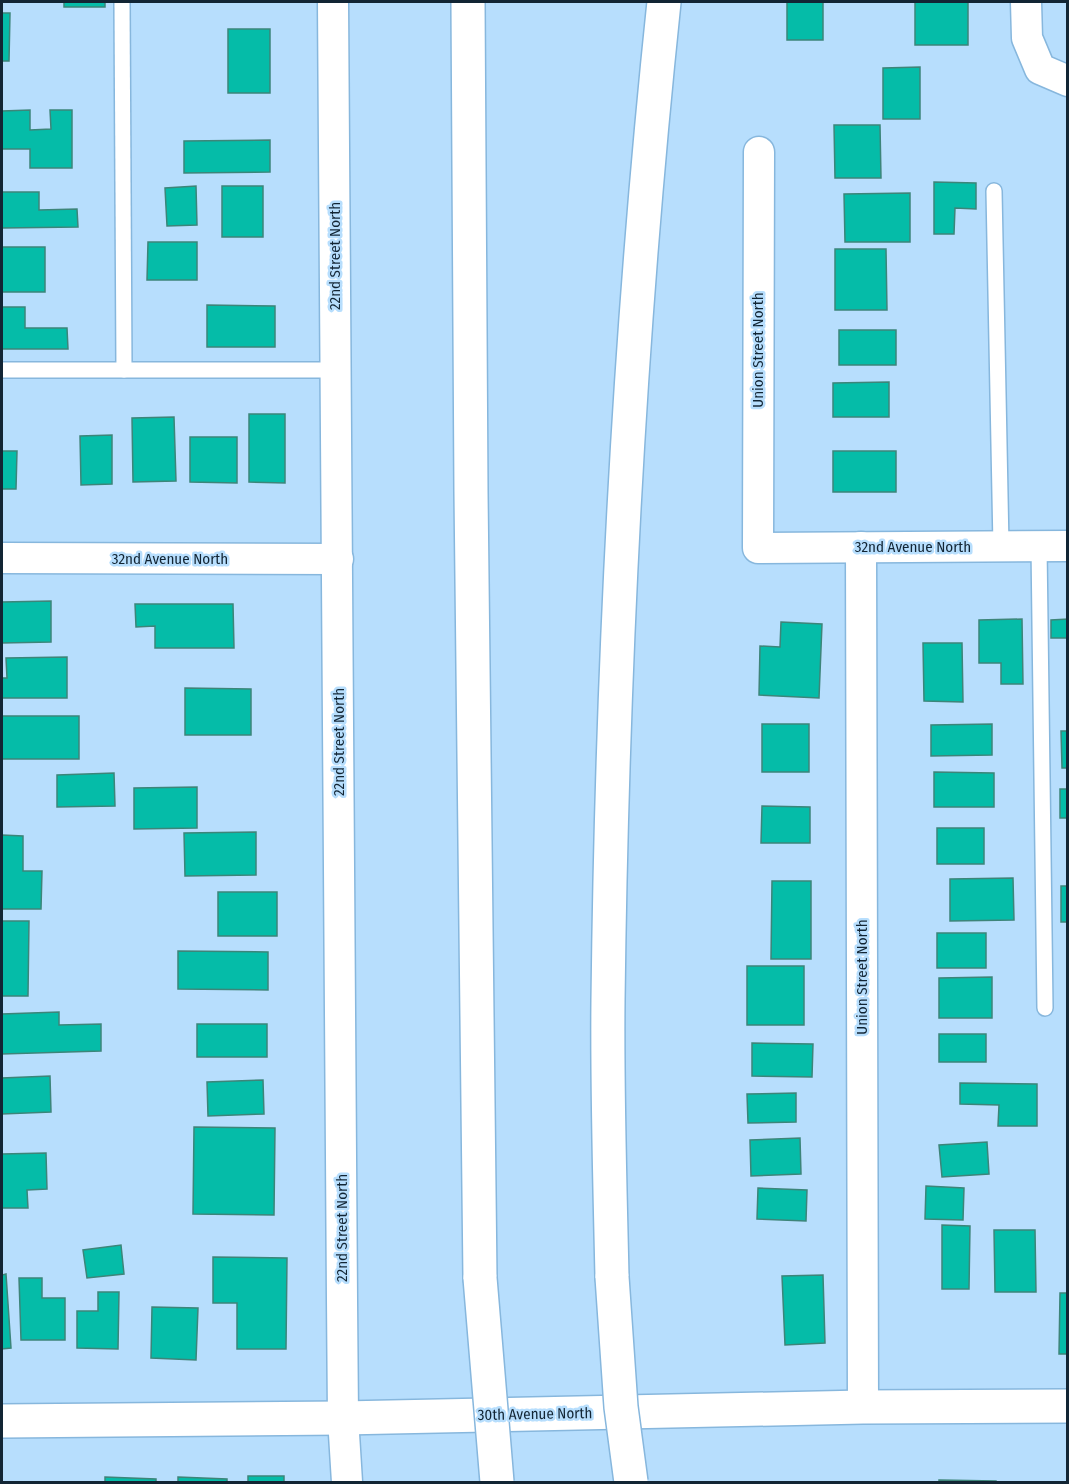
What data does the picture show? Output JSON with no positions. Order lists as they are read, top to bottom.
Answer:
{
  "streets": {
    "main road": ["30th Avenue North"],
    "street": ["22nd Street North", "Union Street North", "32nd Avenue North"]
  },
  "crossings": [
    ["22nd Street North", "32nd Avenue North"],
    ["22nd Street North", "30th Avenue North"],
    ["Union Street North", "32nd Avenue North"],
    ["Union Street North", "30th Avenue North"]
  ]
}
